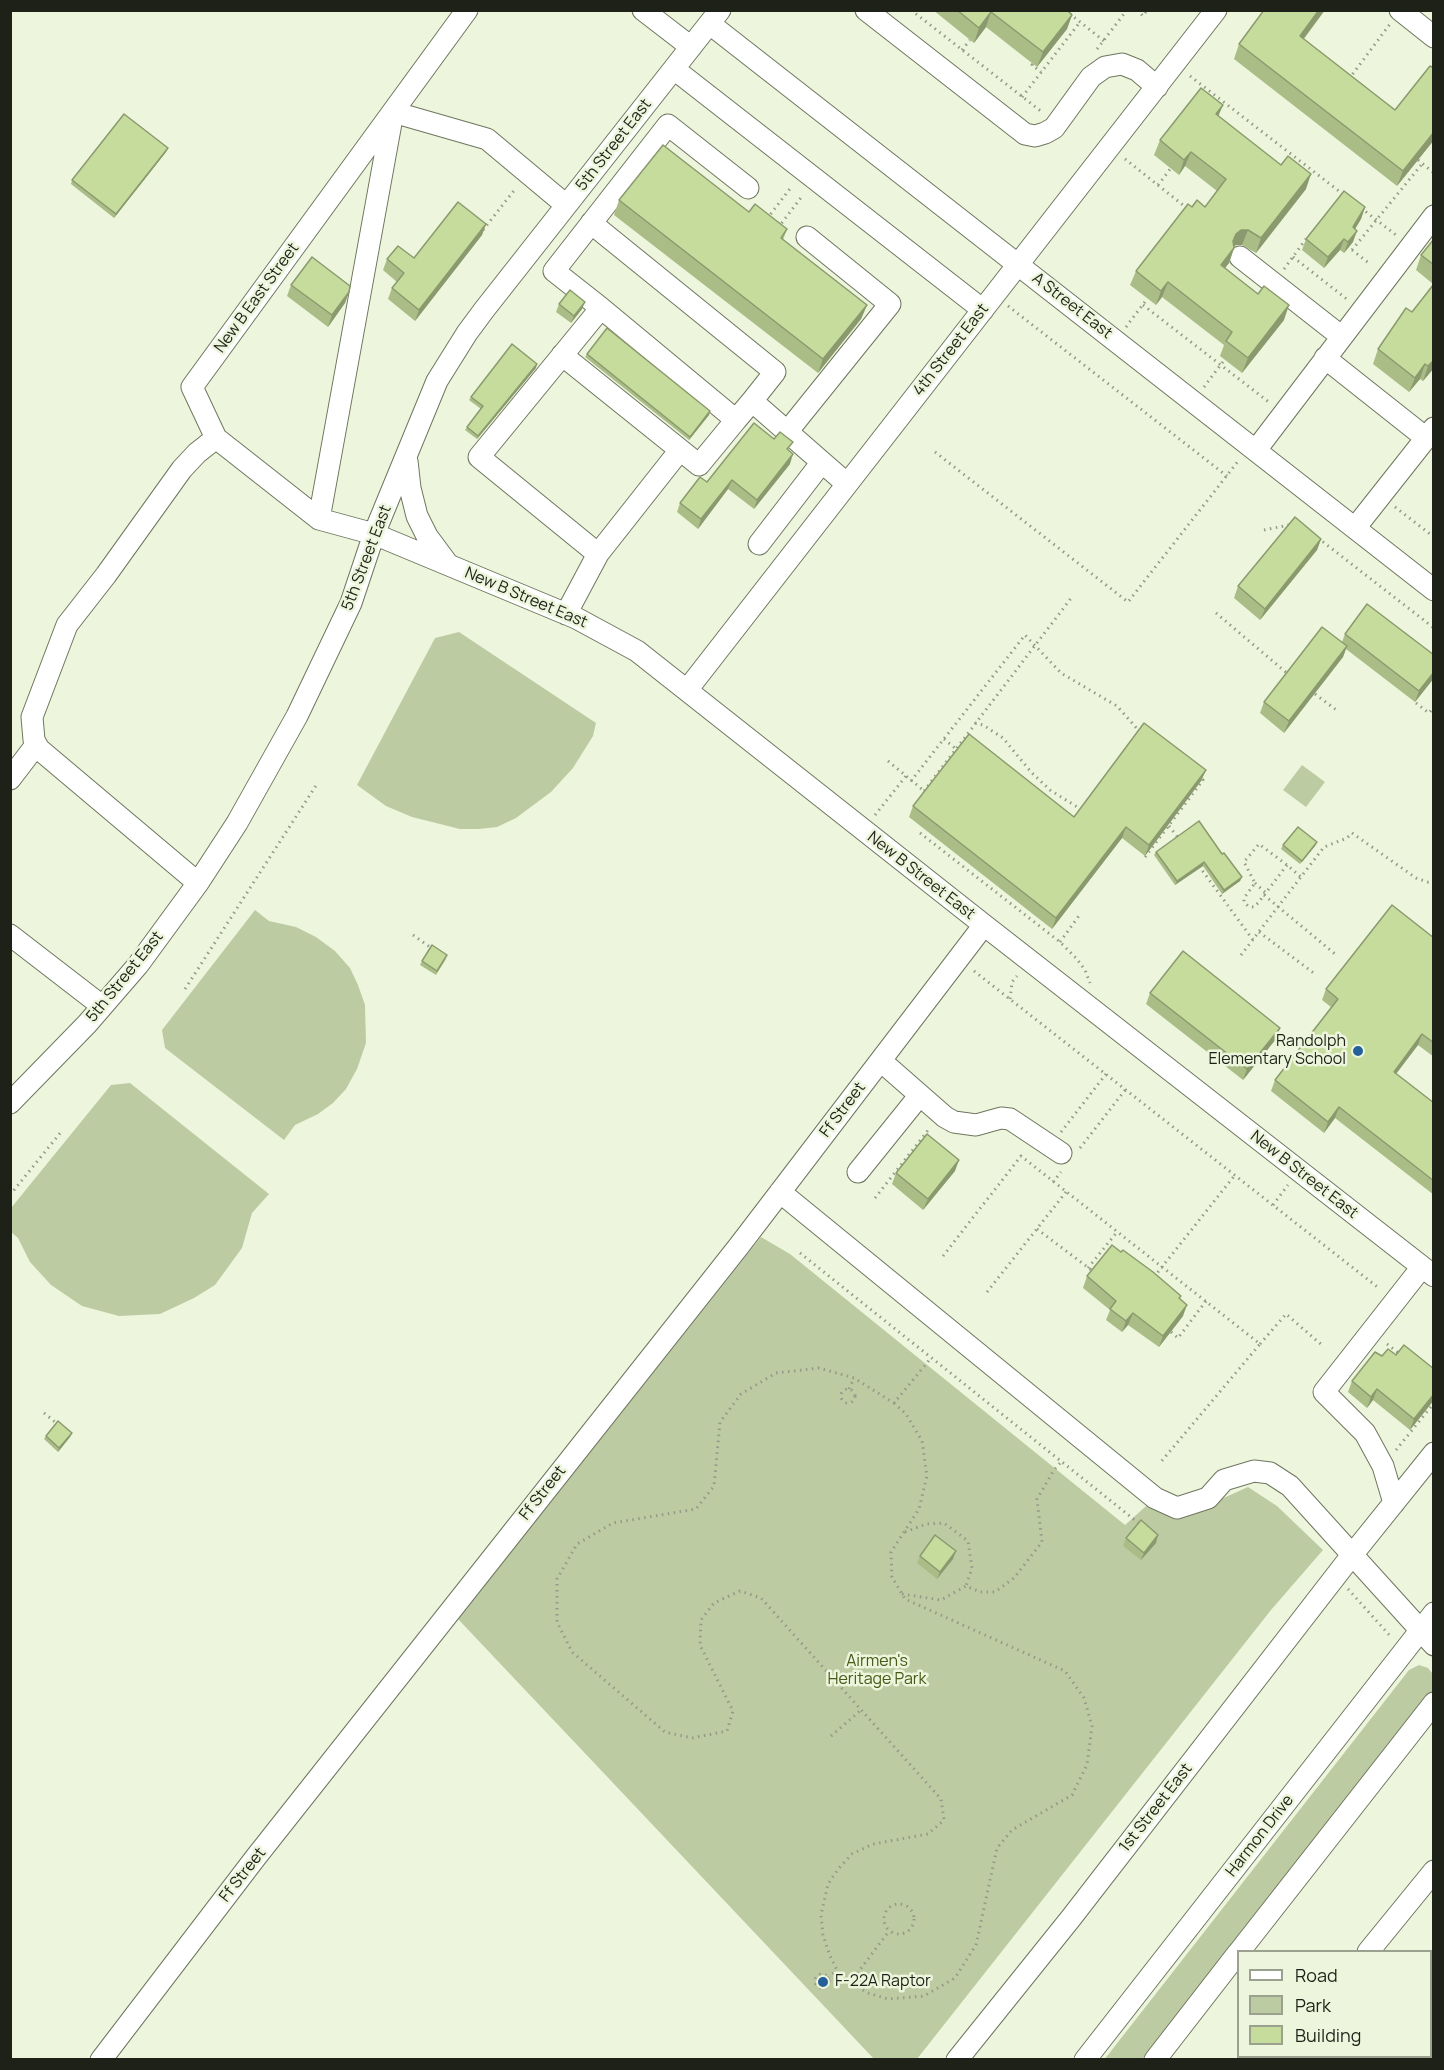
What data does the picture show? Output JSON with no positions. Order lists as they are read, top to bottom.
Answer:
{
  "streets": {
    "street": [
      "5th Street East",
      "New B East Street",
      "A Street East",
      "4th Street East",
      "New B Street East",
      "Ff Street",
      "1st Street East",
      "Harmon Drive"
    ]
  },
  "crossings": [
    ["5th Street East", "New B East Street"],
    ["5th Street East", "A Street East"],
    ["5th Street East", "New B Street East"],
    ["New B East Street", "New B Street East"],
    ["A Street East", "4th Street East"],
    ["4th Street East", "New B Street East"],
    ["New B Street East", "Ff Street"]
  ],
  "parks": ["Airmen's Heritage Park"],
  "places": ["Randolph Elementary School", "F-22A Raptor"],
  "legend": ["Road", "Park", "Building"]
}
